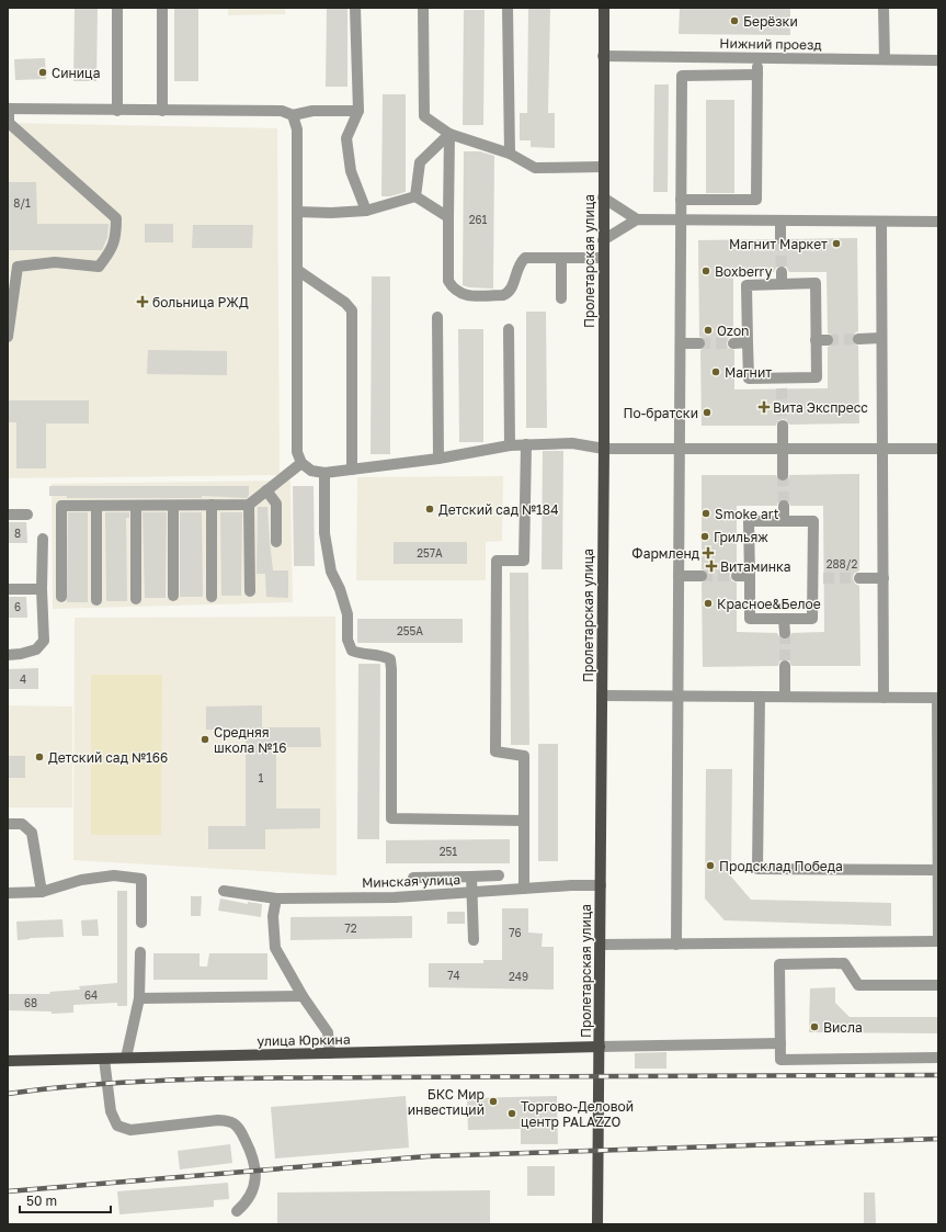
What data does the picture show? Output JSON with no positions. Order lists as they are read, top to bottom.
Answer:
{
  "streets": {
    "main road": ["Пролетарская улица", "улица Юркина"],
    "street": ["Нижний проезд", "Минская улица"]
  },
  "crossings": [
    ["Нижний проезд", "Пролетарская улица"],
    ["Пролетарская улица", "Минская улица"],
    ["Пролетарская улица", "улица Юркина"]
  ],
  "places": {
    "other": [
      "Берёзки",
      "Синица",
      "Магнит Маркет",
      "Boxberry",
      "Ozon",
      "Магнит",
      "По-братски",
      "Детский сад №184",
      "Smoke art",
      "Грильяж",
      "Красное&Белое",
      "Средняя школа №16",
      "Детский сад №166",
      "Продсклад Победа",
      "Висла",
      "БКС Мир инвестиций",
      "Торгово-Деловой центр PALAZZO"
    ],
    "health": [
      "больница РЖД",
      "Вита Экспресс",
      "Фармленд",
      "Витаминка"
    ]
  },
  "house_numbers": [
    "8/1",
    "261",
    "8",
    "257А",
    "288/2",
    "6",
    "255А",
    "4",
    "1",
    "251",
    "72",
    "76",
    "74",
    "249",
    "64",
    "68"
  ],
  "scale_bar": "50 m"
}
